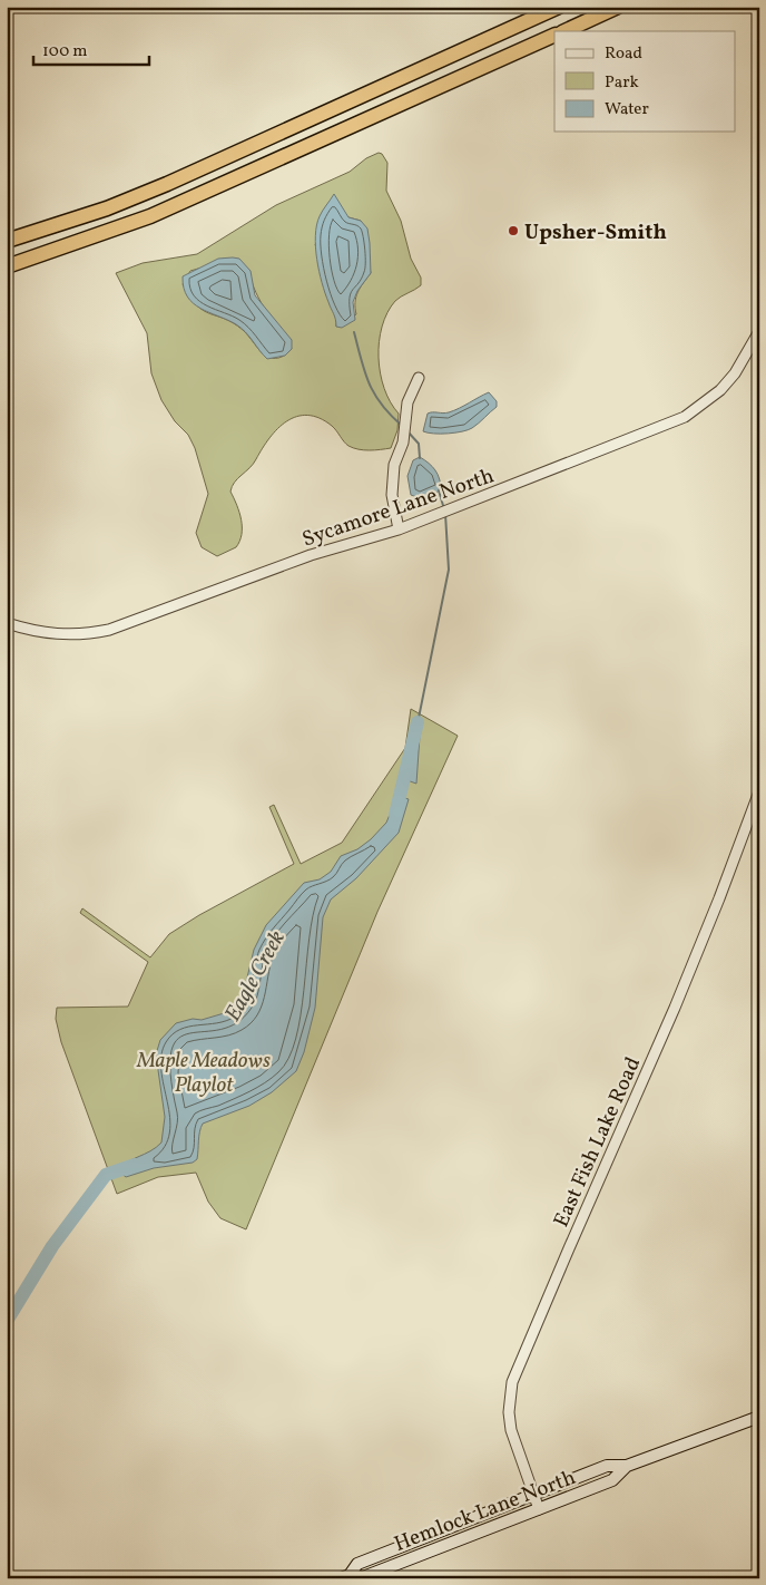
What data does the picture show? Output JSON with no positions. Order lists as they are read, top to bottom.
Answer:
{
  "streets": {
    "main road": ["Hemlock Lane North"],
    "street": ["Sycamore Lane North", "East Fish Lake Road"]
  },
  "crossings": [
    ["East Fish Lake Road", "Hemlock Lane North"]
  ],
  "water": ["Eagle Creek"],
  "parks": ["Maple Meadows Playlot"],
  "places": ["Upsher-Smith"],
  "legend": ["Road", "Park", "Water"],
  "scale_bar": "100 m"
}
